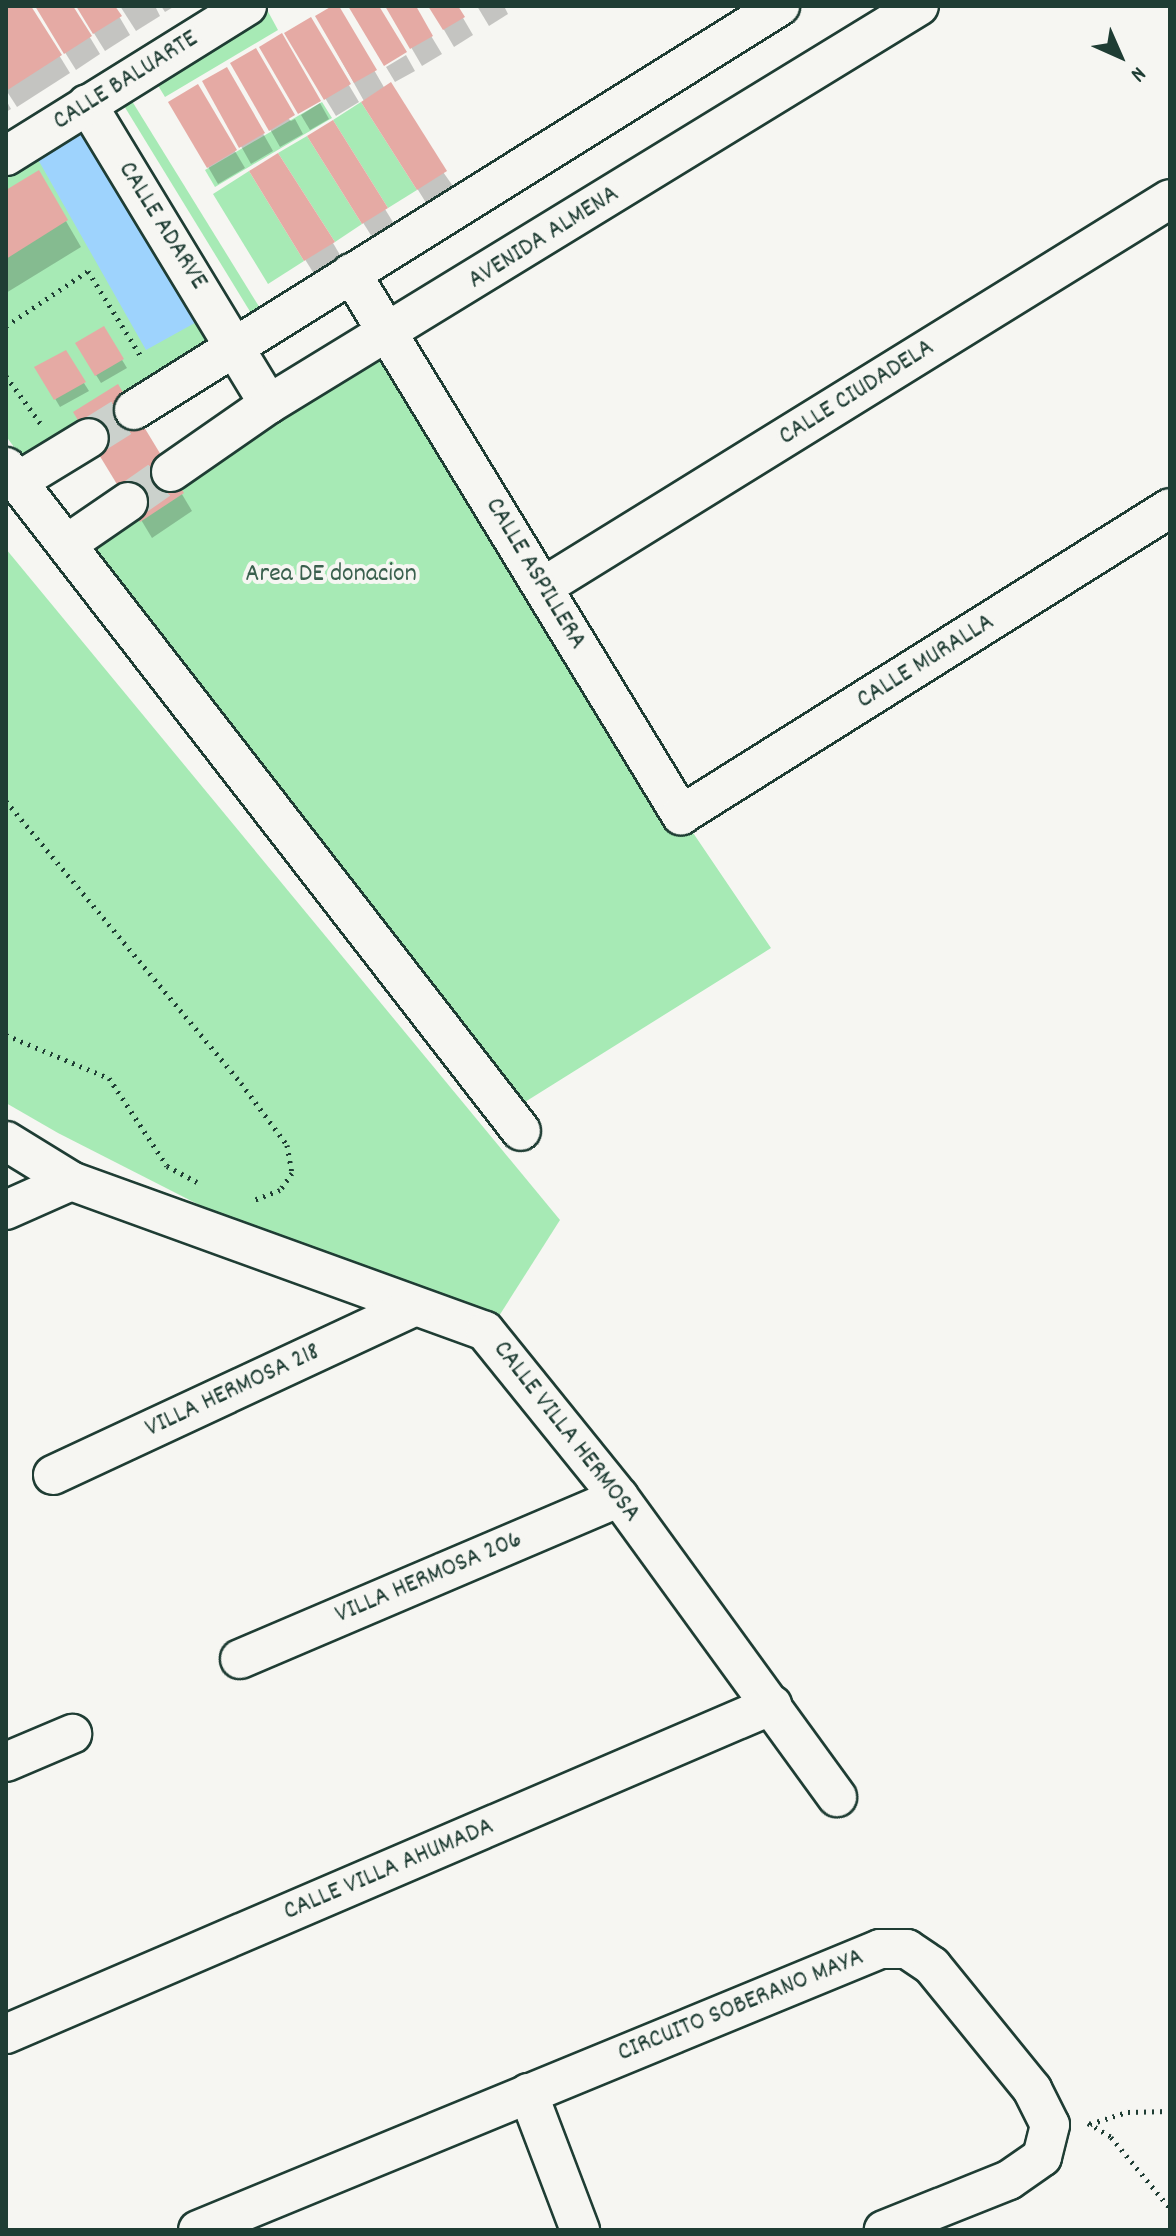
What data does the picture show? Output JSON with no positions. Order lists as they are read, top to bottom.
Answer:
{
  "streets": {
    "street": [
      "CALLE BALUARTE",
      "CALLE ADARVE",
      "AVENIDA ALMENA",
      "CALLE CIUDADELA",
      "CALLE ASPILLERA",
      "CALLE MURALLA",
      "VILLA HERMOSA 218",
      "CALLE VILLA HERMOSA",
      "VILLA HERMOSA 206",
      "CALLE VILLA AHUMADA",
      "CIRCUITO SOBERANO MAYA"
    ]
  },
  "crossings": [
    ["CALLE BALUARTE", "CALLE ADARVE"],
    ["CALLE ADARVE", "AVENIDA ALMENA"],
    ["AVENIDA ALMENA", "CALLE ASPILLERA"],
    ["CALLE CIUDADELA", "CALLE ASPILLERA"],
    ["CALLE ASPILLERA", "CALLE MURALLA"],
    ["VILLA HERMOSA 218", "CALLE VILLA HERMOSA"],
    ["CALLE VILLA HERMOSA", "VILLA HERMOSA 206"],
    ["CALLE VILLA HERMOSA", "CALLE VILLA AHUMADA"]
  ],
  "parks": ["Area DE donacion"],
  "north": "bottom right"
}
